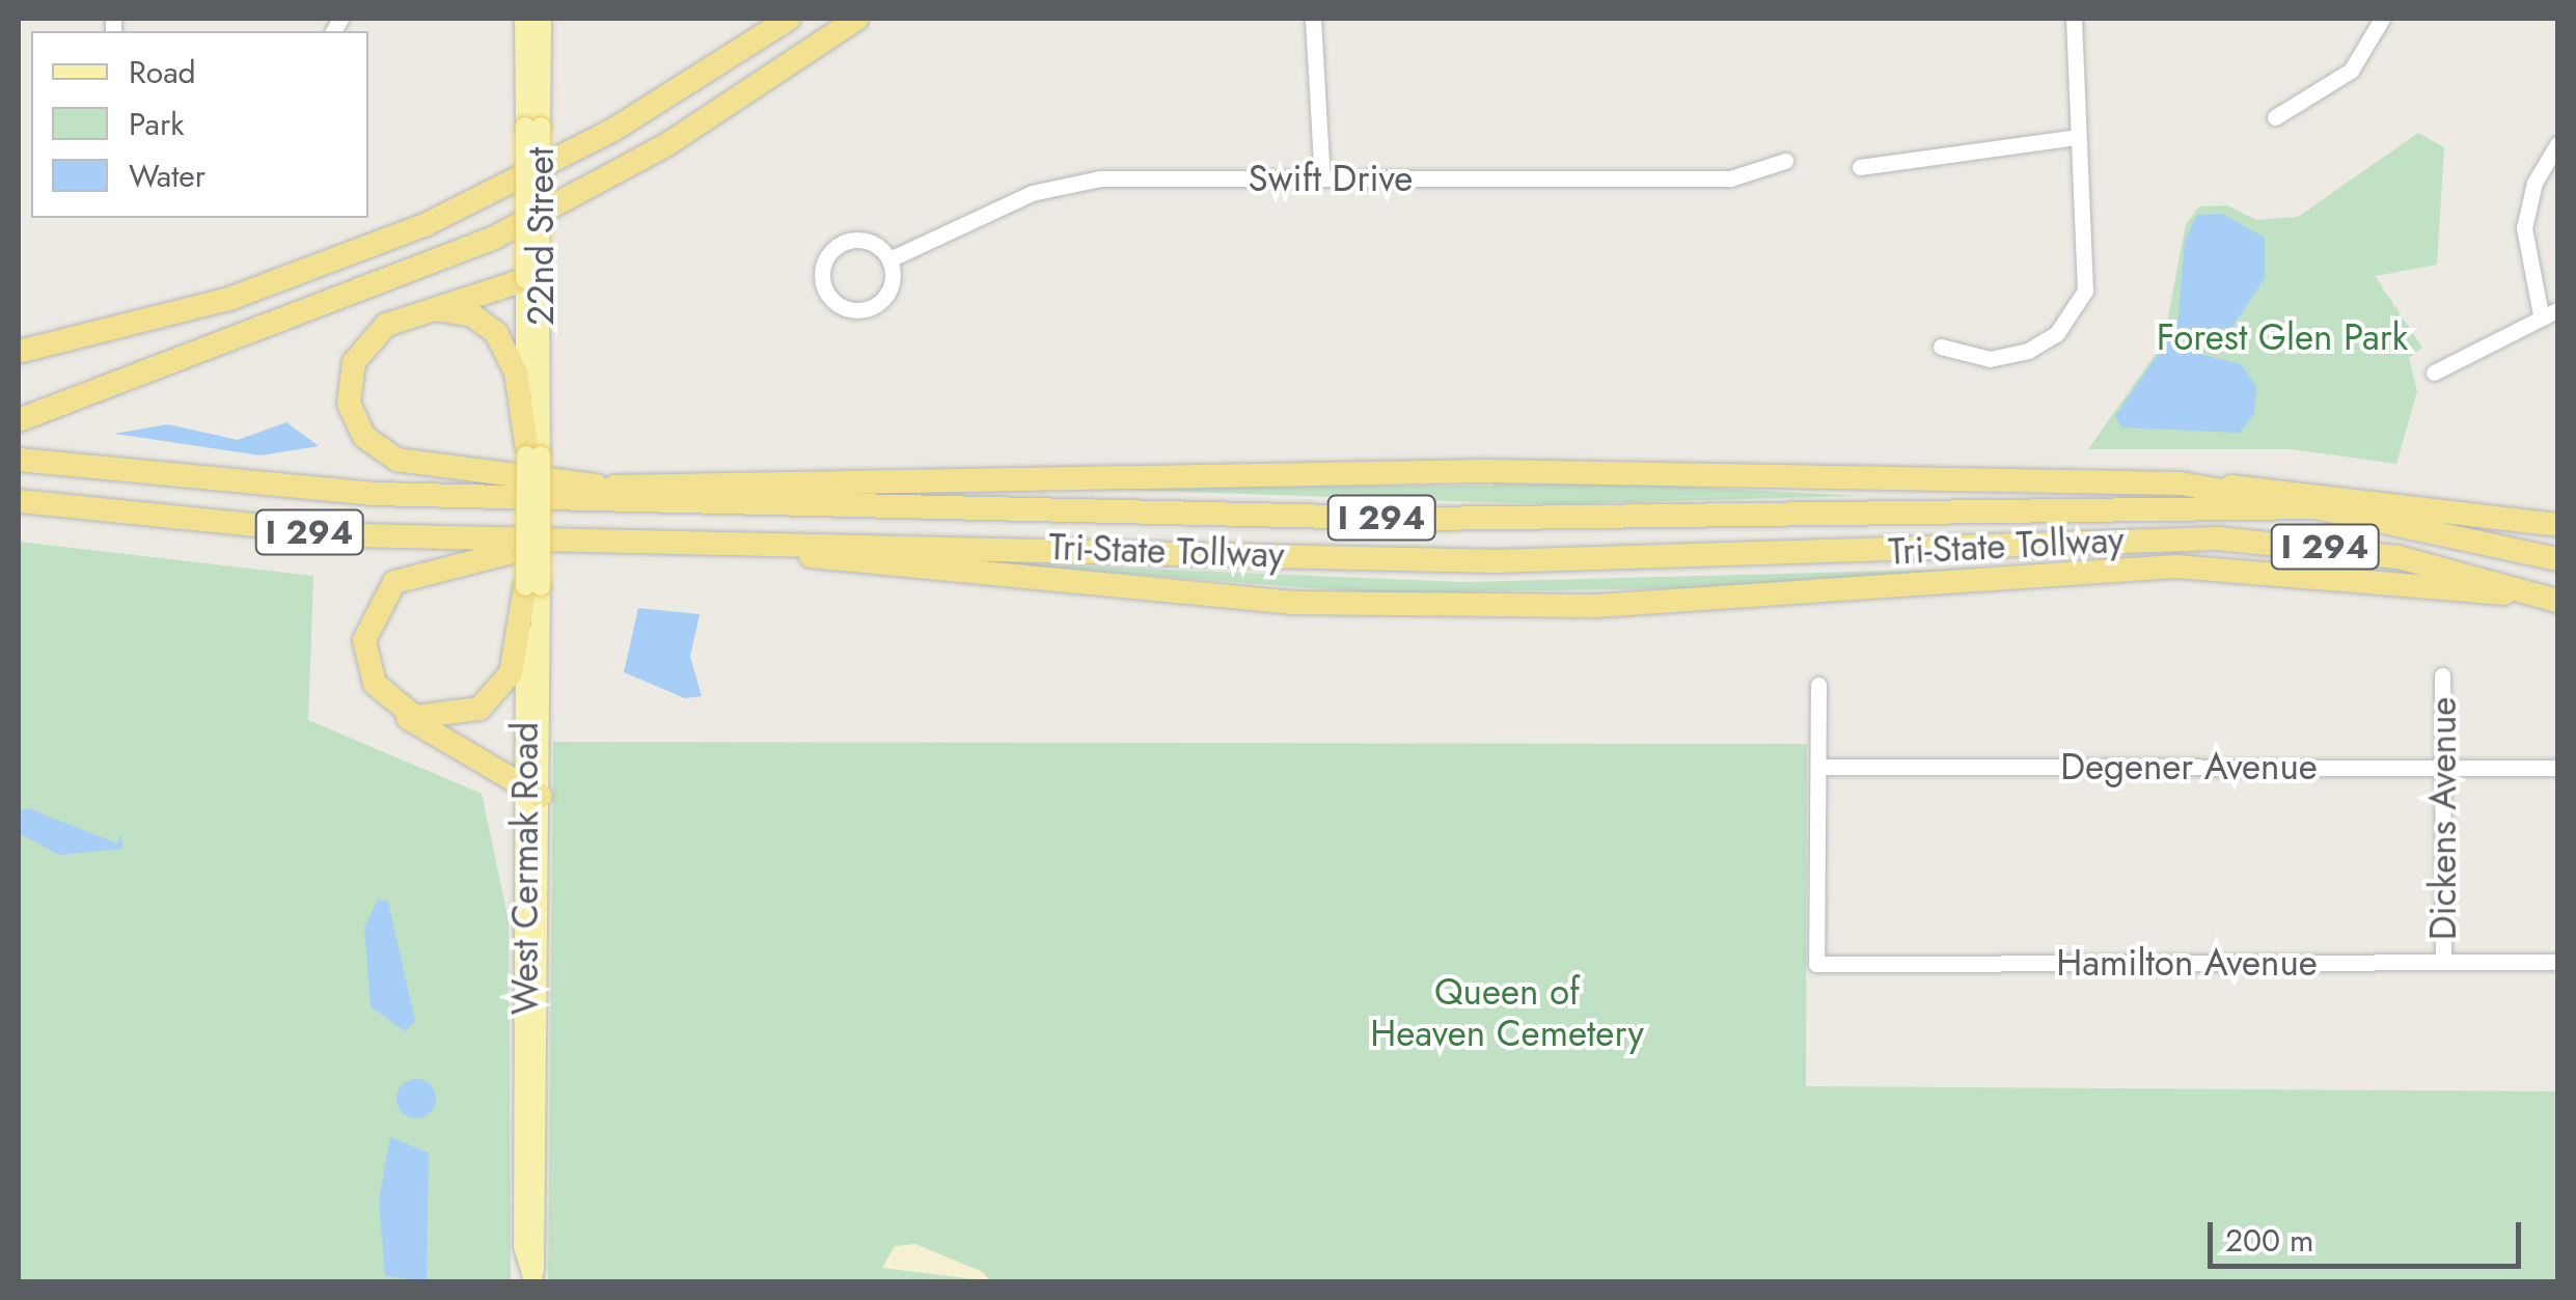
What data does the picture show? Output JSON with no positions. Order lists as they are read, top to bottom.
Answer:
{
  "streets": {
    "highway": ["I 294", "Tri-State Tollway"],
    "main road": ["22nd Street", "West Cermak Road"],
    "street": [
      "Swift Drive",
      "Degener Avenue",
      "Dickens Avenue",
      "Hamilton Avenue"
    ]
  },
  "crossings": [
    ["22nd Street", "West Cermak Road"],
    ["Degener Avenue", "Dickens Avenue"],
    ["Degener Avenue", "Hamilton Avenue"],
    ["Dickens Avenue", "Hamilton Avenue"]
  ],
  "parks": ["Forest Glen Park", "Queen of Heaven Cemetery"],
  "legend": ["Road", "Park", "Water"],
  "scale_bar": "200 m"
}
